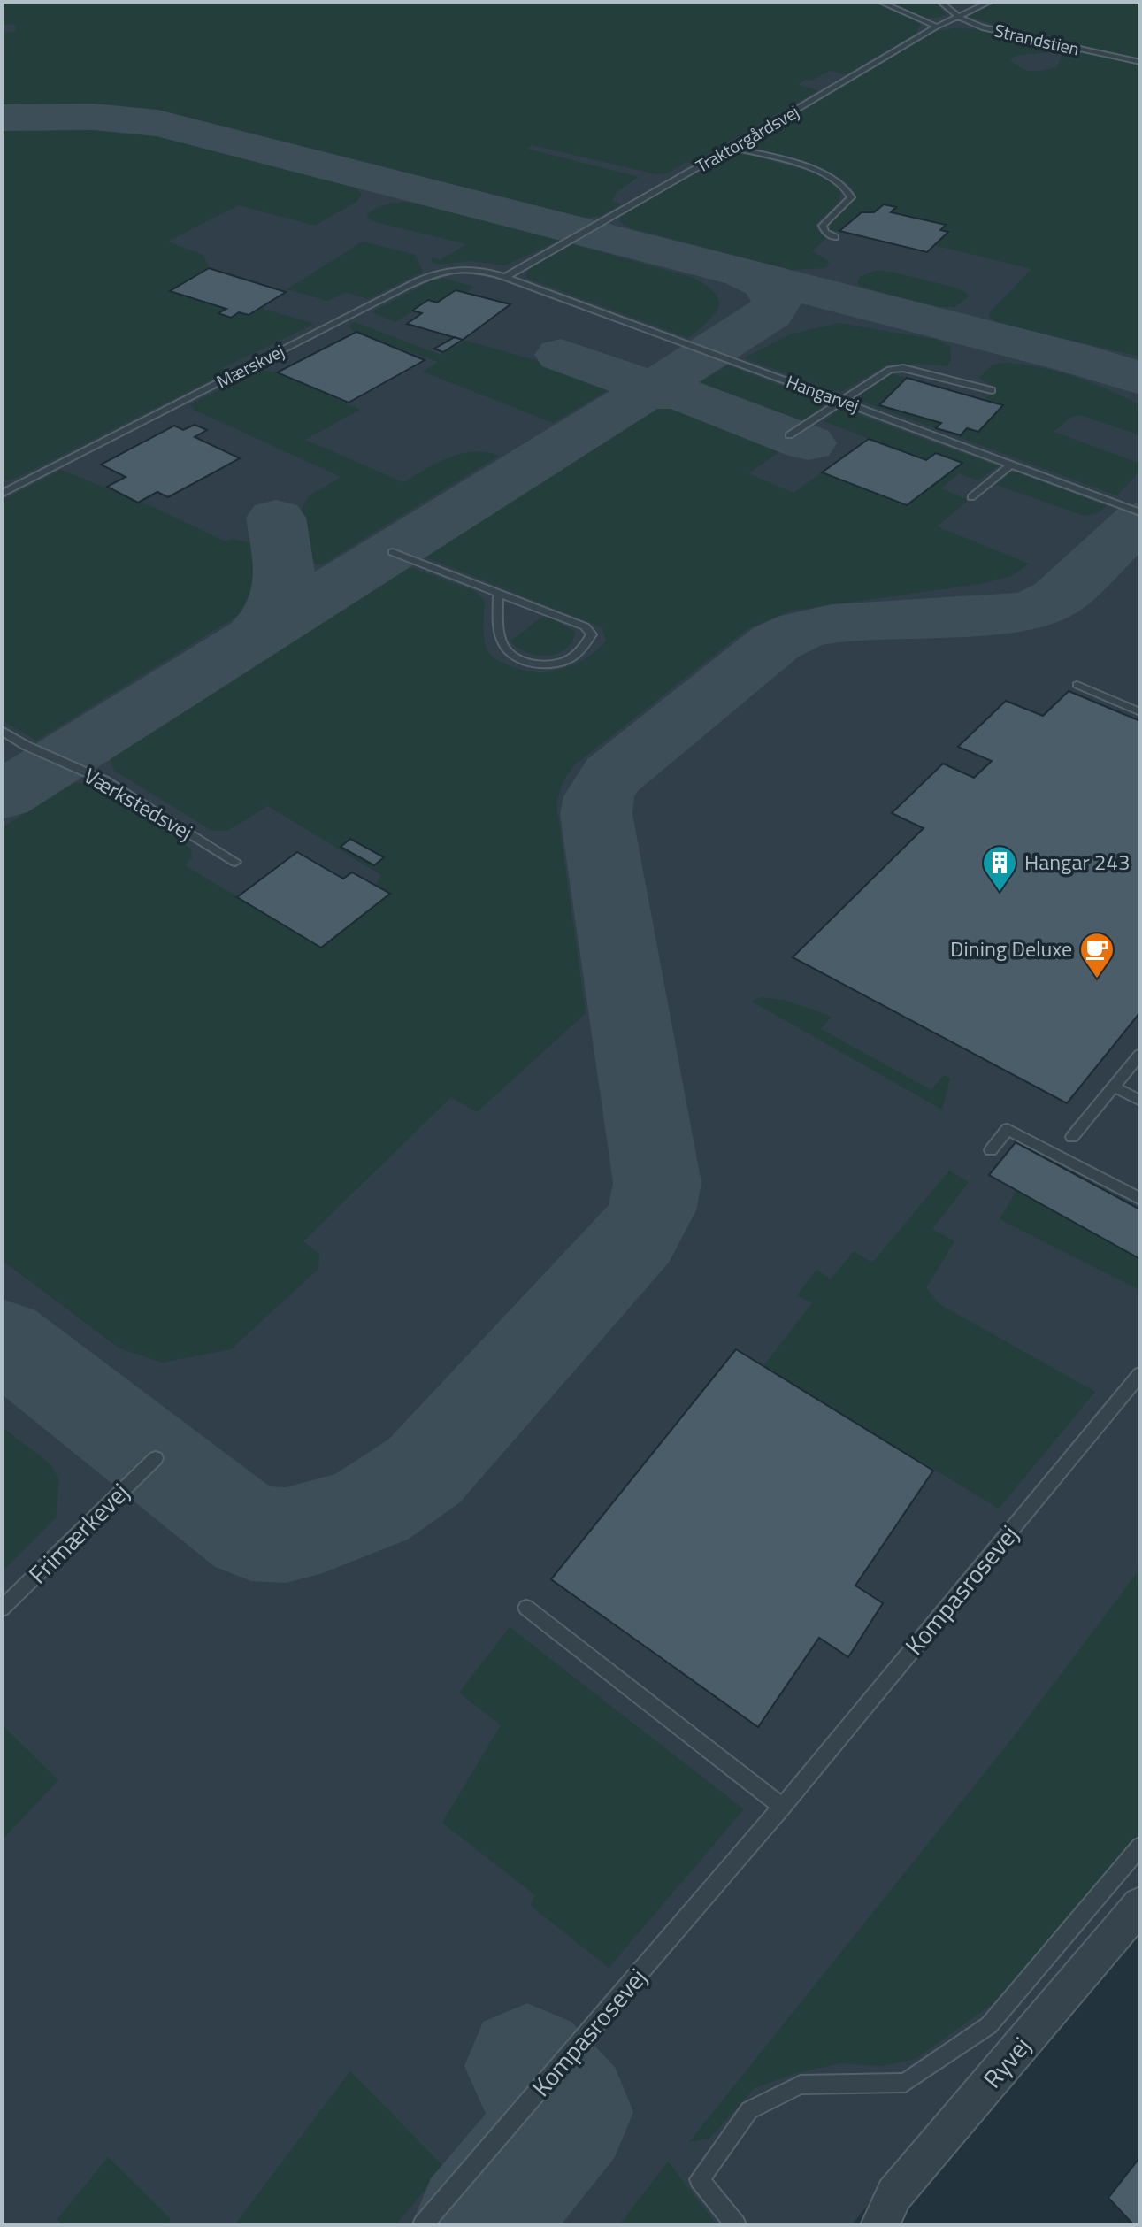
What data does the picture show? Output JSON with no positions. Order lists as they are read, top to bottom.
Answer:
{
  "streets": {
    "street": ["Ryvej"],
    "lane": [
      "Strandstien",
      "Traktorgårdsvej",
      "Mærskvej",
      "Hangarvej",
      "Værkstedsvej",
      "Frimærkevej",
      "Kompasrosevej"
    ]
  },
  "crossings": [
    ["Strandstien", "Traktorgårdsvej"],
    ["Traktorgårdsvej", "Mærskvej"],
    ["Traktorgårdsvej", "Hangarvej"],
    ["Mærskvej", "Hangarvej"]
  ],
  "places": {
    "building": ["Hangar 243"],
    "cafe": ["Dining Deluxe"]
  }
}
